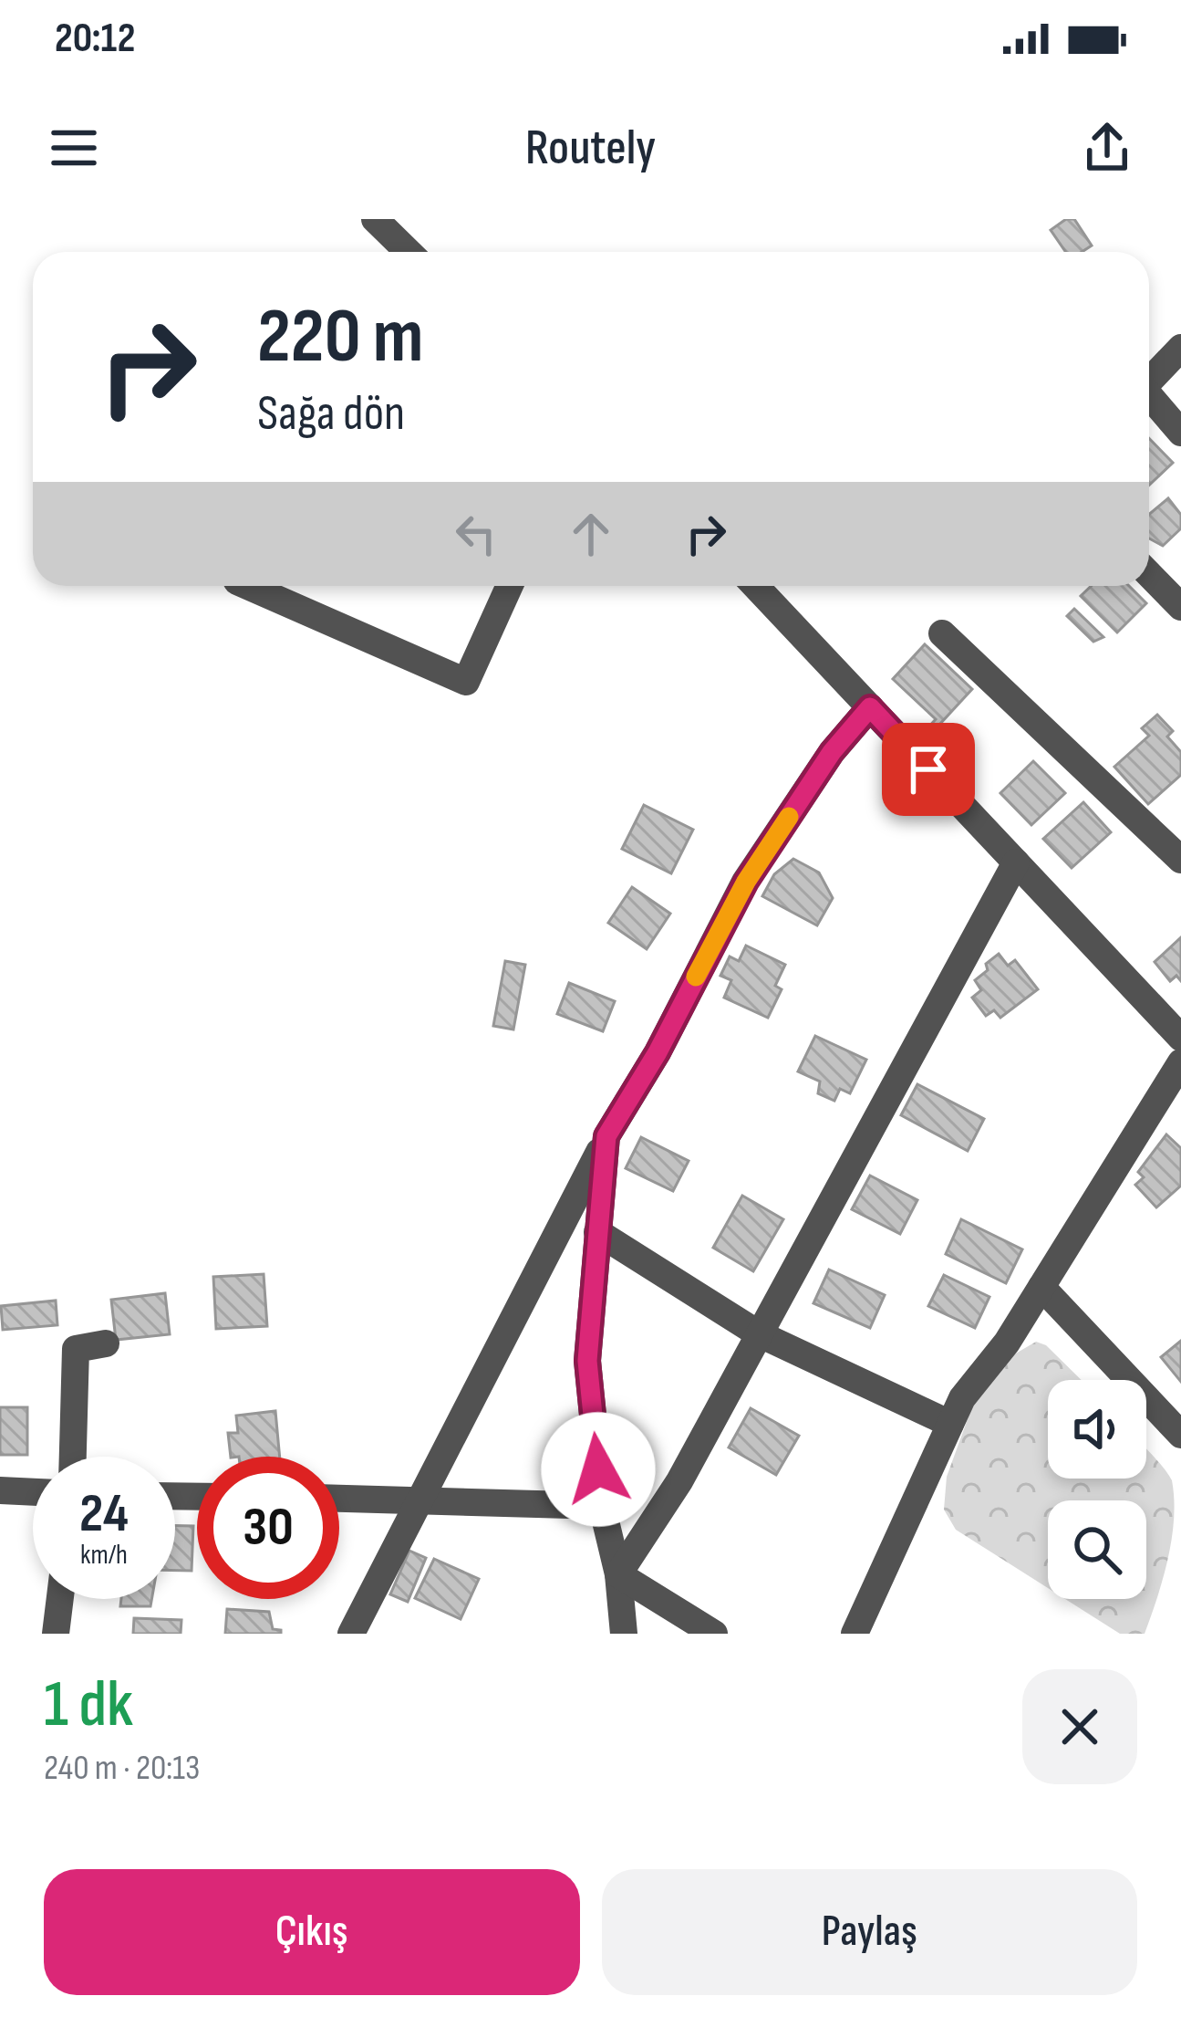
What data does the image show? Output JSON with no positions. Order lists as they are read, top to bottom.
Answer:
{
  "page": {
    "status": "20:12",
    "header": "Routely",
    "turn": ["220 m", "Sağa dön"],
    "speed": "24 km/h",
    "limit": "30",
    "heading": ["1 dk", "240 m · 20:13"],
    "buttons": ["Çıkış", "Paylaş"]
  }
}
